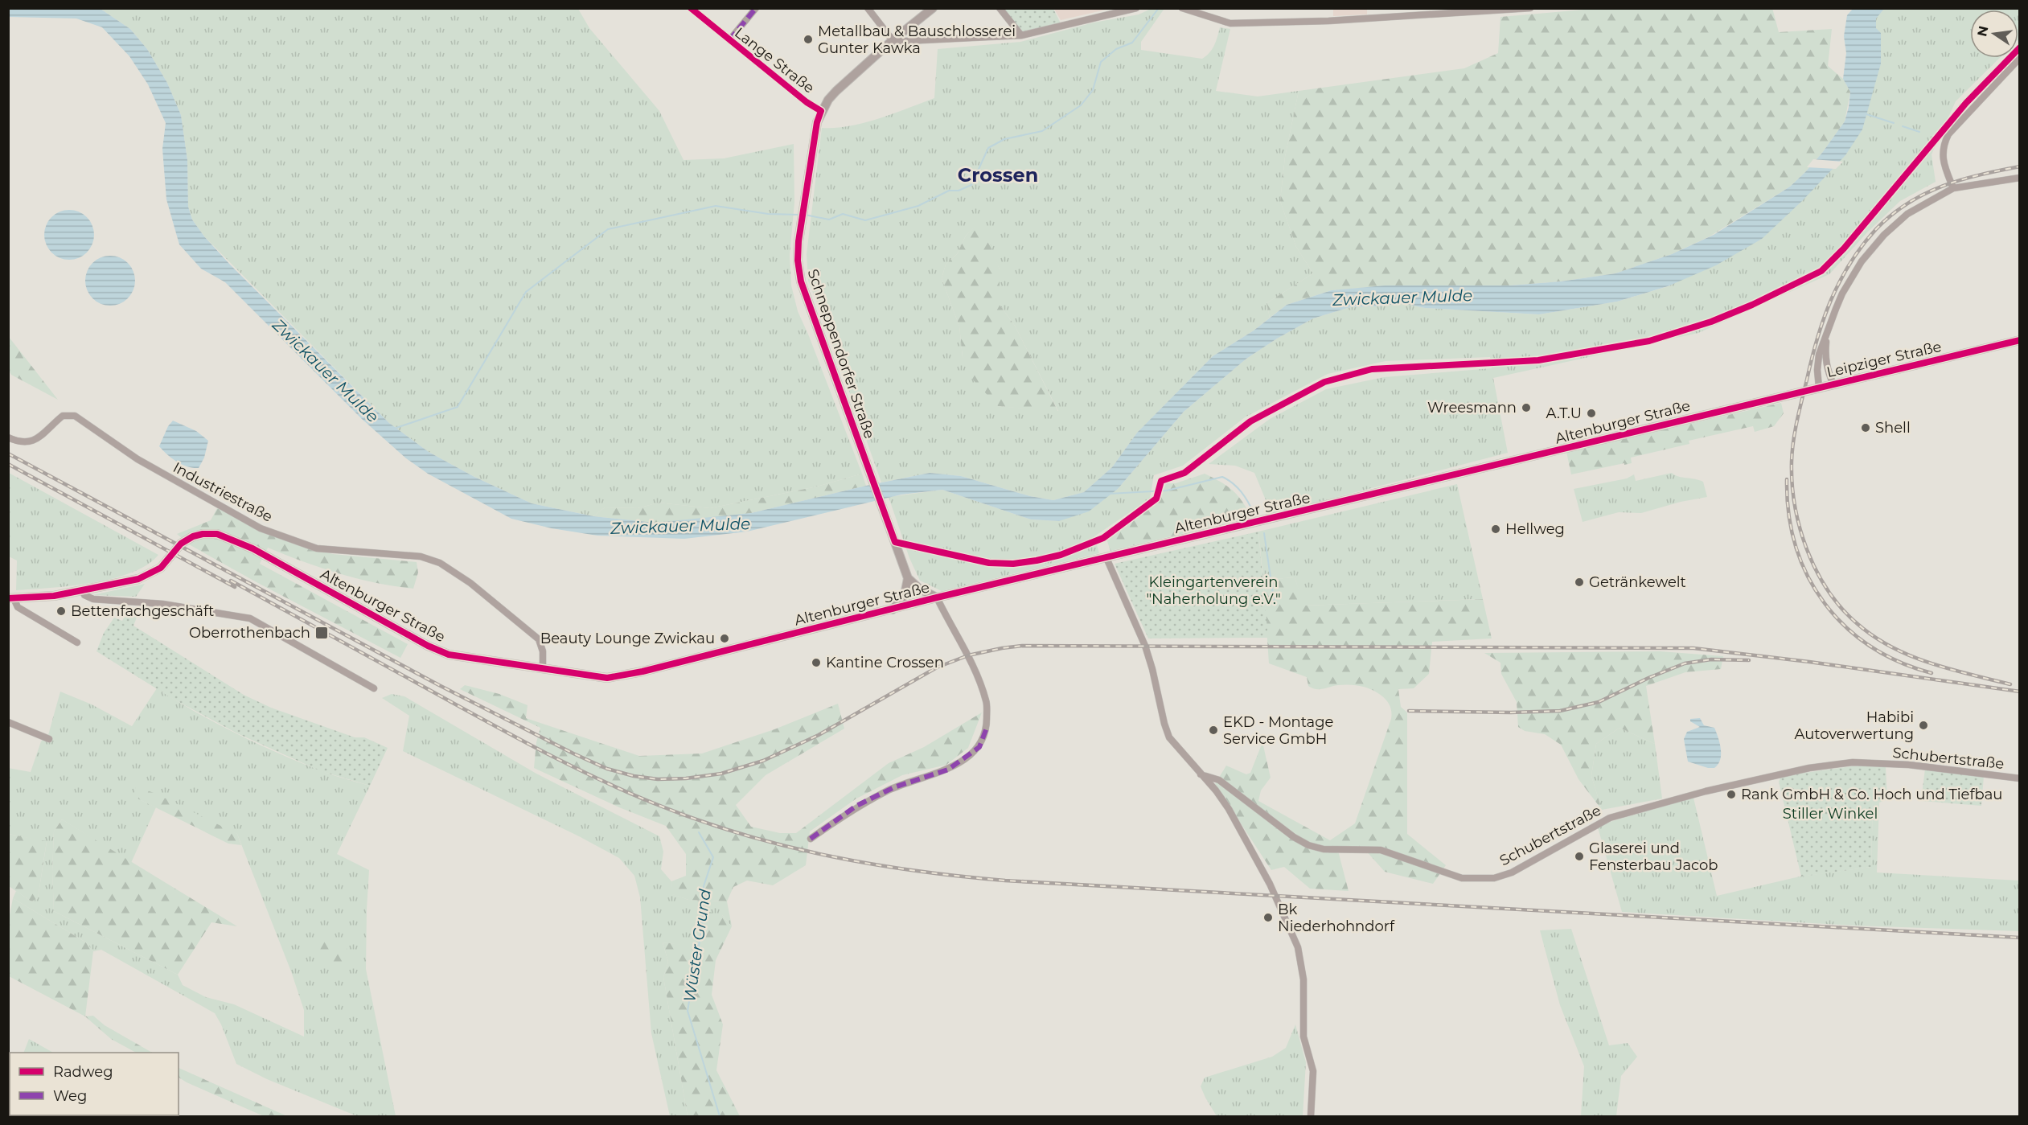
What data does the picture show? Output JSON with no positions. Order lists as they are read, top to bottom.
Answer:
{
  "streets": {
    "street": [
      "Lange Straße",
      "Schneppendorfer Straße",
      "Leipziger Straße",
      "Altenburger Straße",
      "Industriestraße",
      "Schubertstraße"
    ]
  },
  "crossings": [
    ["Lange Straße", "Schneppendorfer Straße"],
    ["Leipziger Straße", "Altenburger Straße"],
    ["Altenburger Straße", "Industriestraße"]
  ],
  "districts": ["Crossen"],
  "water": ["Zwickauer Mulde", "Wüster Grund"],
  "parks": ["Kleingartenverein \"Naherholung e.V.\"", "Stiller Winkel"],
  "places": {
    "other": [
      "Metallbau & Bauschlosserei Gunter Kawka",
      "Wreesmann",
      "A.T.U",
      "Shell",
      "Hellweg",
      "Getränkewelt",
      "Bettenfachgeschäft",
      "Beauty Lounge Zwickau",
      "Kantine Crossen",
      "Habibi Autoverwertung",
      "EKD - Montage Service GmbH",
      "Rank GmbH & Co. Hoch und Tiefbau",
      "Glaserei und Fensterbau Jacob",
      "Bk Niederhohndorf"
    ],
    "transit": ["Oberrothenbach"]
  },
  "legend": ["Radweg", "Weg"],
  "north": "left"
}
